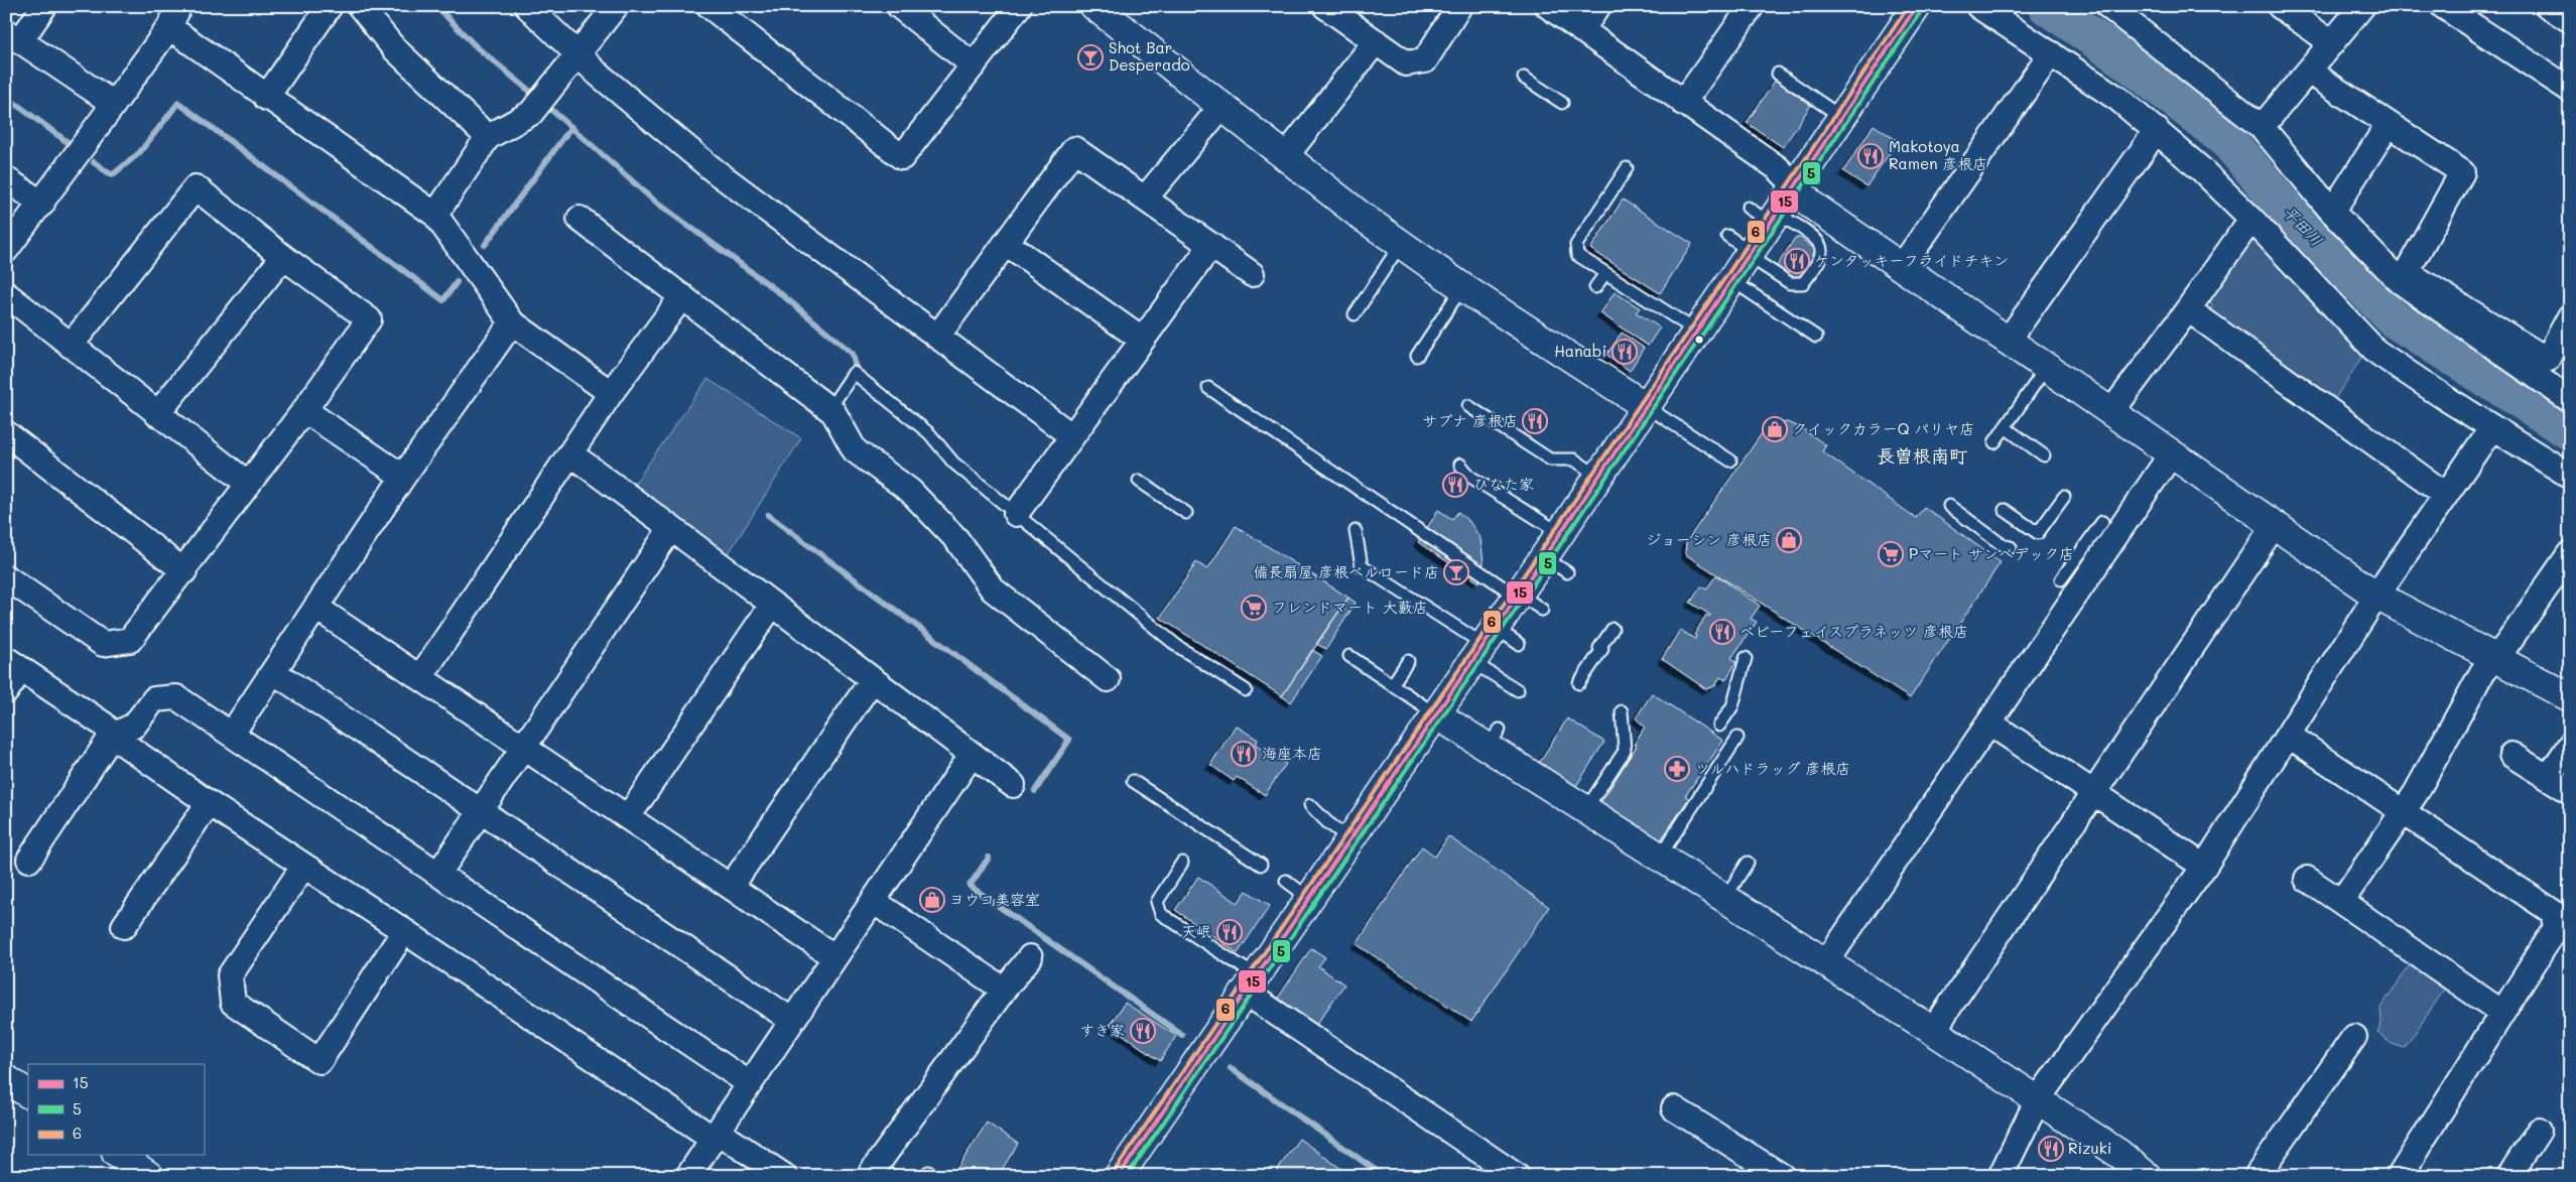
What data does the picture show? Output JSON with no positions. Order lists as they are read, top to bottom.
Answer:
{
  "districts": ["長曽根南町"],
  "water": ["平田川"],
  "places": {
    "bar": ["Shot Bar Desperado", "備長扇屋 彦根ベルロード店"],
    "restaurant": [
      "Makotoya Ramen 彦根店",
      "ケンタッキーフライドチキン",
      "Hanabi",
      "サプナ 彦根店",
      "ひなた家",
      "ベビーフェイスプラネッツ 彦根店",
      "海座本店",
      "天岷",
      "すき家",
      "Rizuki"
    ],
    "shop": ["クイックカラーQ パリヤ店", "ジョーシン 彦根店", "ヨウコ美容室"],
    "supermarket": ["Pマート サンペデック店", "フレンドマート 大藪店"],
    "pharmacy": ["ツルハドラッグ 彦根店"]
  },
  "lines": ["transit line 15", "transit line 6", "transit line 5"],
  "legend": ["15", "5", "6"]
}
